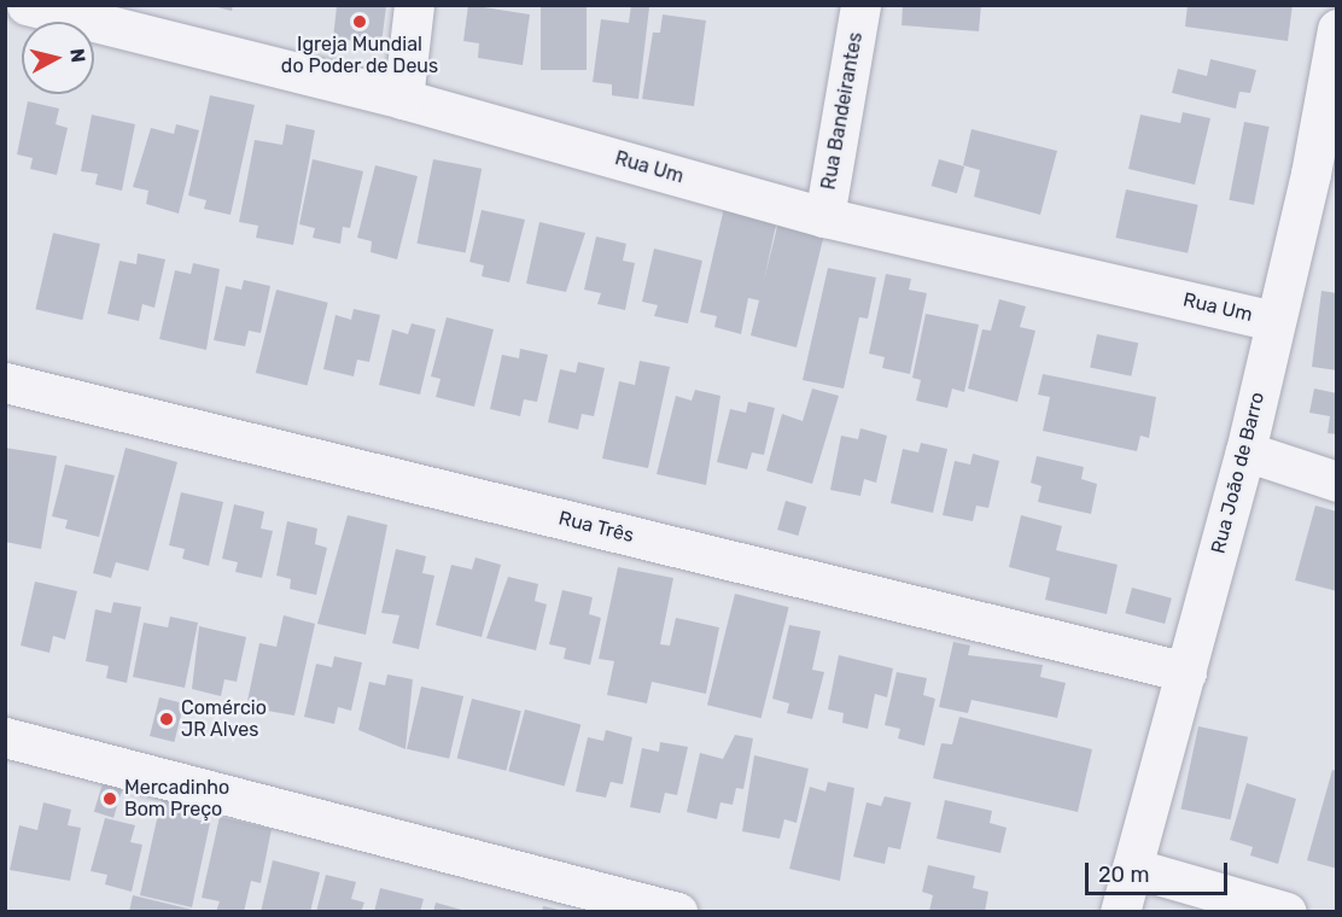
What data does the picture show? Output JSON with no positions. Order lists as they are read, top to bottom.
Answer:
{
  "streets": {
    "street": [
      "Rua Bandeirantes",
      "Rua Um",
      "Rua João de Barro",
      "Rua Três"
    ]
  },
  "crossings": [
    ["Rua Bandeirantes", "Rua Um"],
    ["Rua Um", "Rua João de Barro"],
    ["Rua João de Barro", "Rua Três"]
  ],
  "places": ["Igreja Mundial do Poder de Deus", "Comércio JR Alves", "Mercadinho Bom Preço"],
  "scale_bar": "20 m",
  "north": "right"
}
